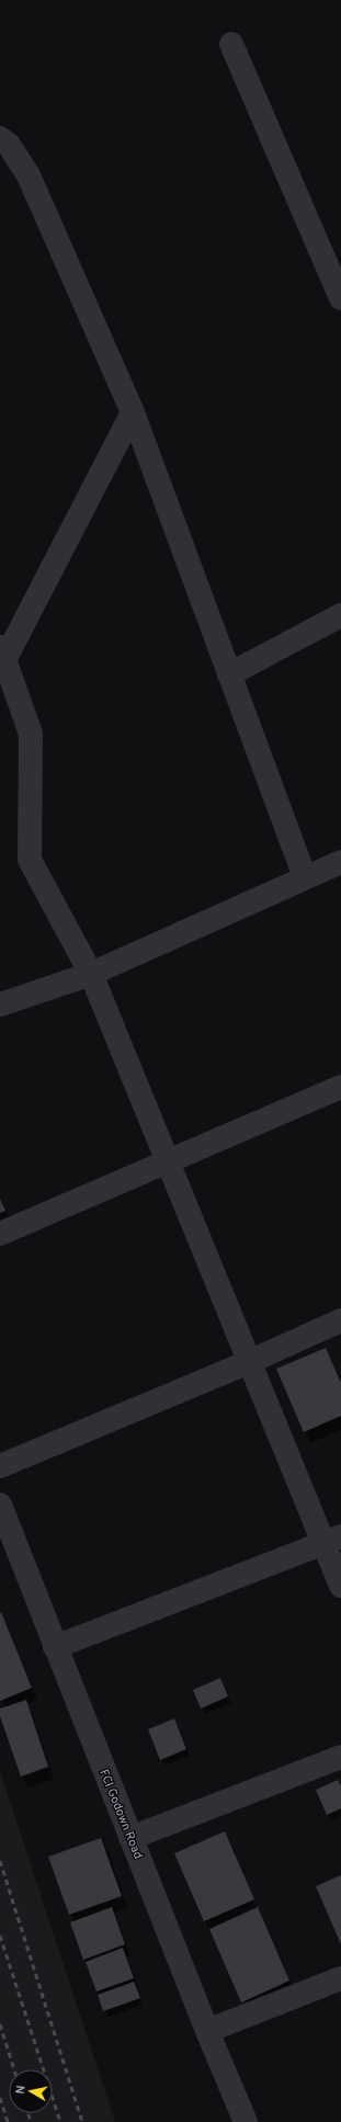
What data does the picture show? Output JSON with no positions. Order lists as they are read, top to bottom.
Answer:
{
  "streets": {
    "street": ["FCI Godown Road"]
  },
  "north": "left"
}
